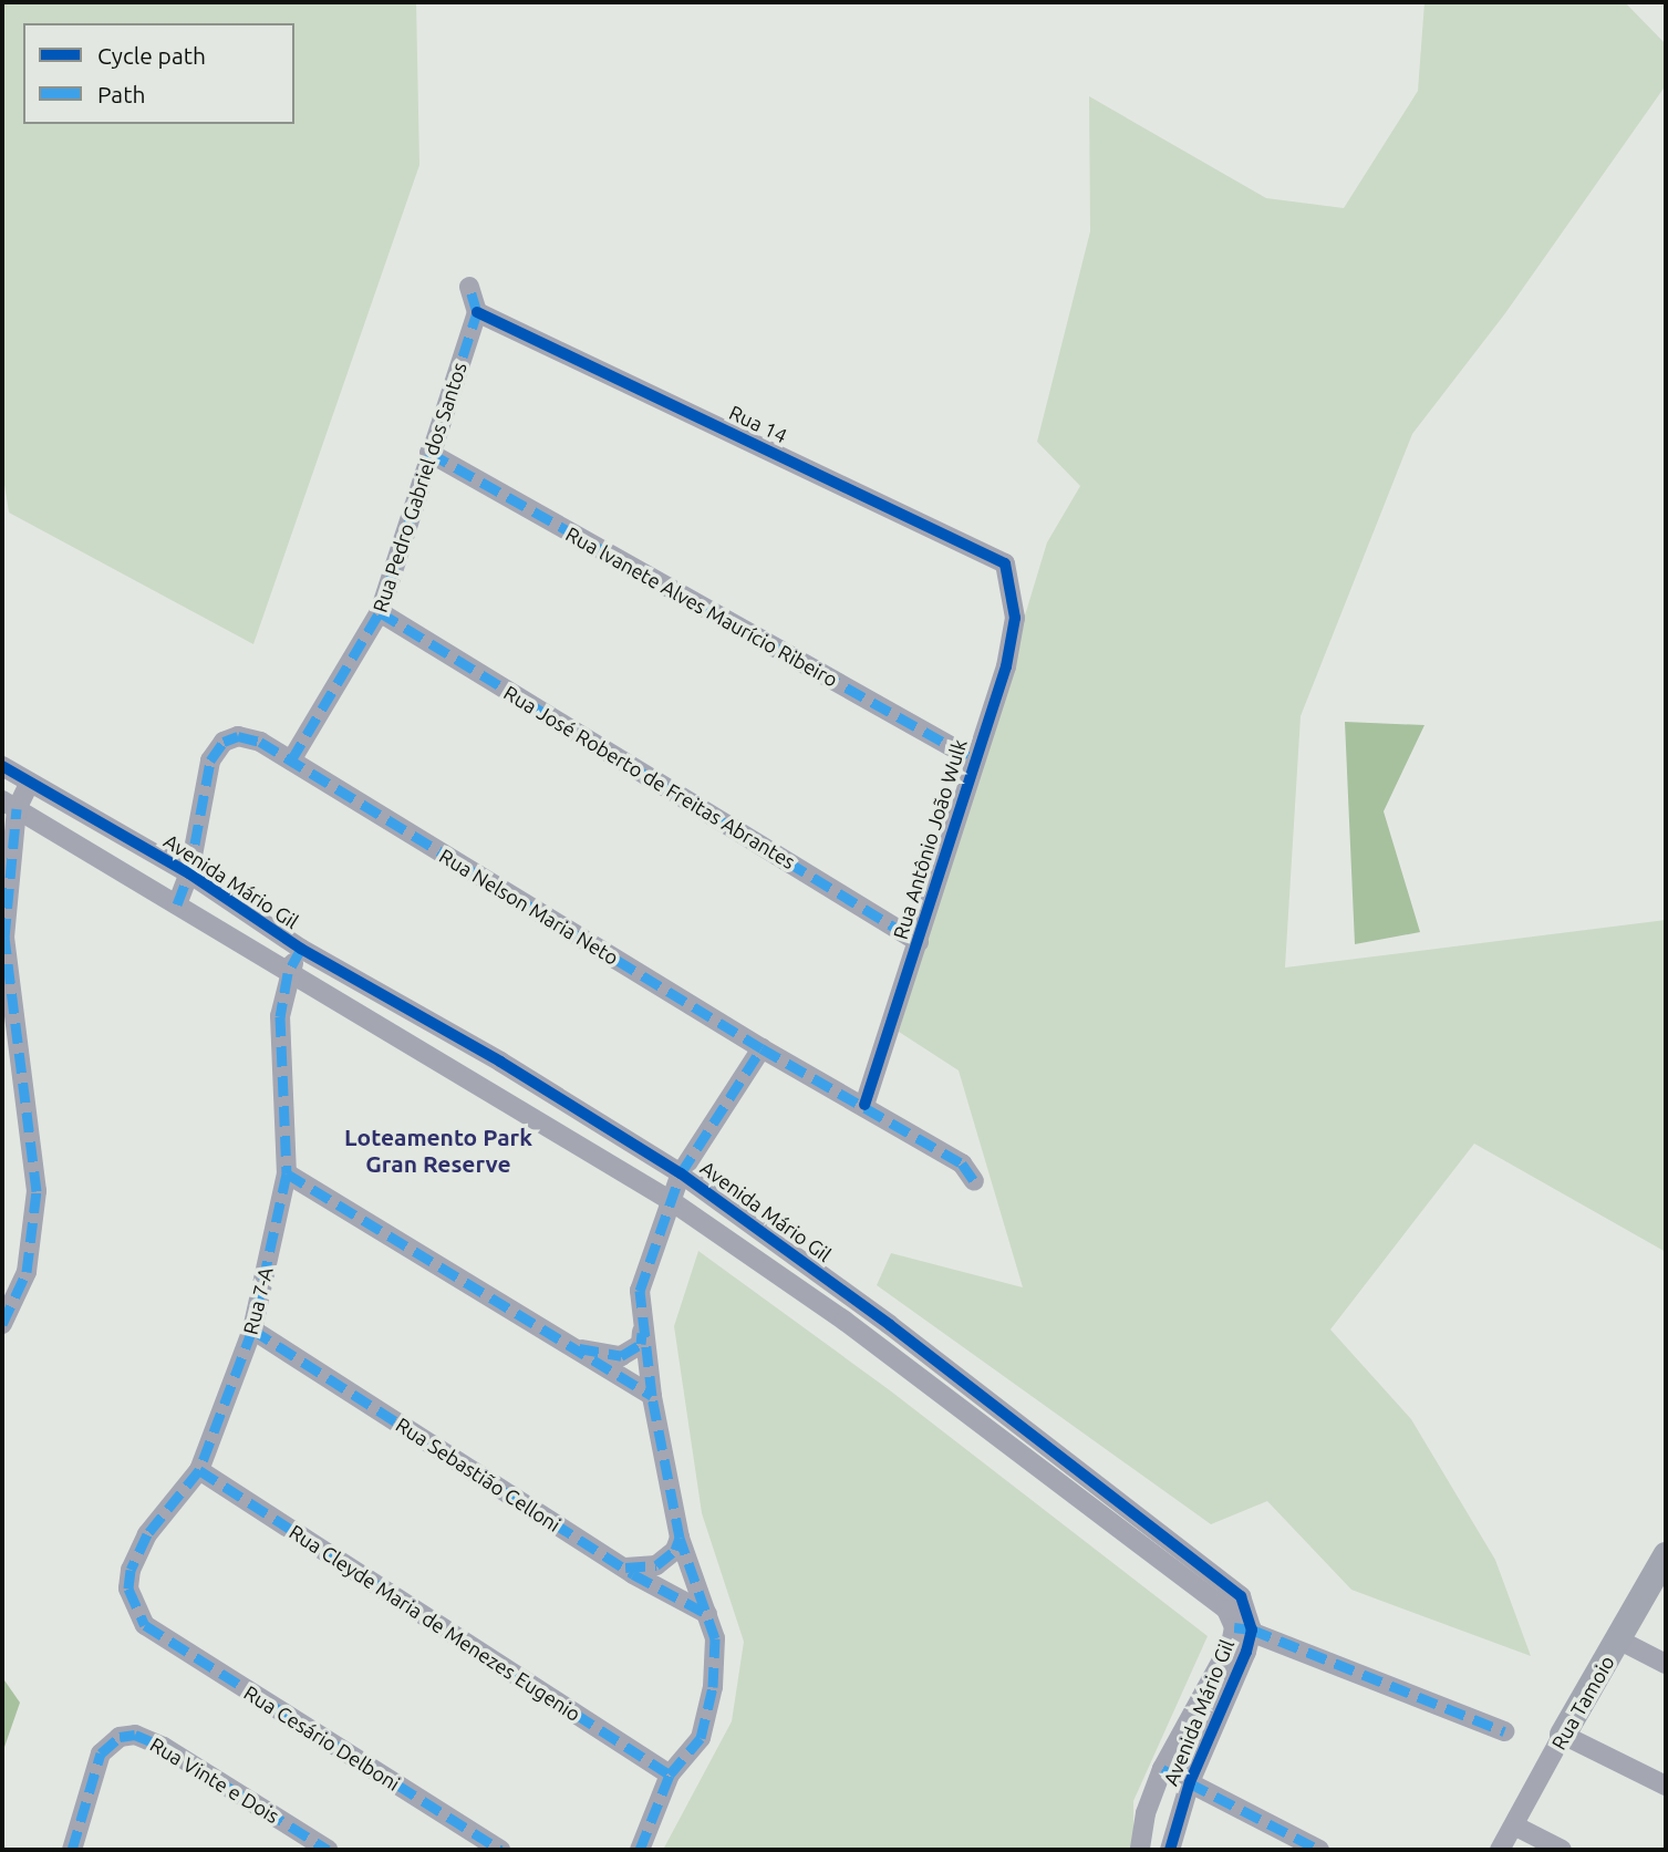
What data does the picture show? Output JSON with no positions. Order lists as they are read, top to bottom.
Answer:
{
  "streets": {
    "street": [
      "Rua 14",
      "Rua Pedro Gabriel dos Santos",
      "Rua lvanete Alves Maurício Ribeiro",
      "Rua José Roberto de Freitas Abrantes",
      "Rua Antônio João Wulk",
      "Avenida Mário Gil",
      "Rua Nelson Maria Neto",
      "Rua 7-A",
      "Rua Sebastião Celloni",
      "Rua Cleyde Maria de Menezes Eugenio",
      "Rua Tamoio",
      "Rua Cesário Delboni",
      "Rua Vinte e Dois"
    ]
  },
  "crossings": [
    ["Rua 14", "Rua Pedro Gabriel dos Santos"],
    ["Rua 14", "Rua Antônio João Wulk"],
    ["Rua Pedro Gabriel dos Santos", "Rua lvanete Alves Maurício Ribeiro"],
    ["Rua Pedro Gabriel dos Santos", "Rua José Roberto de Freitas Abrantes"],
    ["Rua Pedro Gabriel dos Santos", "Rua Nelson Maria Neto"],
    ["Rua lvanete Alves Maurício Ribeiro", "Rua Antônio João Wulk"],
    ["Rua José Roberto de Freitas Abrantes", "Rua Antônio João Wulk"],
    ["Rua Antônio João Wulk", "Rua Nelson Maria Neto"],
    ["Avenida Mário Gil", "Rua Nelson Maria Neto"],
    ["Avenida Mário Gil", "Rua 7-A"],
    ["Rua 7-A", "Rua Sebastião Celloni"],
    ["Rua 7-A", "Rua Cleyde Maria de Menezes Eugenio"],
    ["Rua 7-A", "Rua Cesário Delboni"]
  ],
  "districts": ["Loteamento Park Gran Reserve"],
  "legend": ["Cycle path", "Path"]
}
